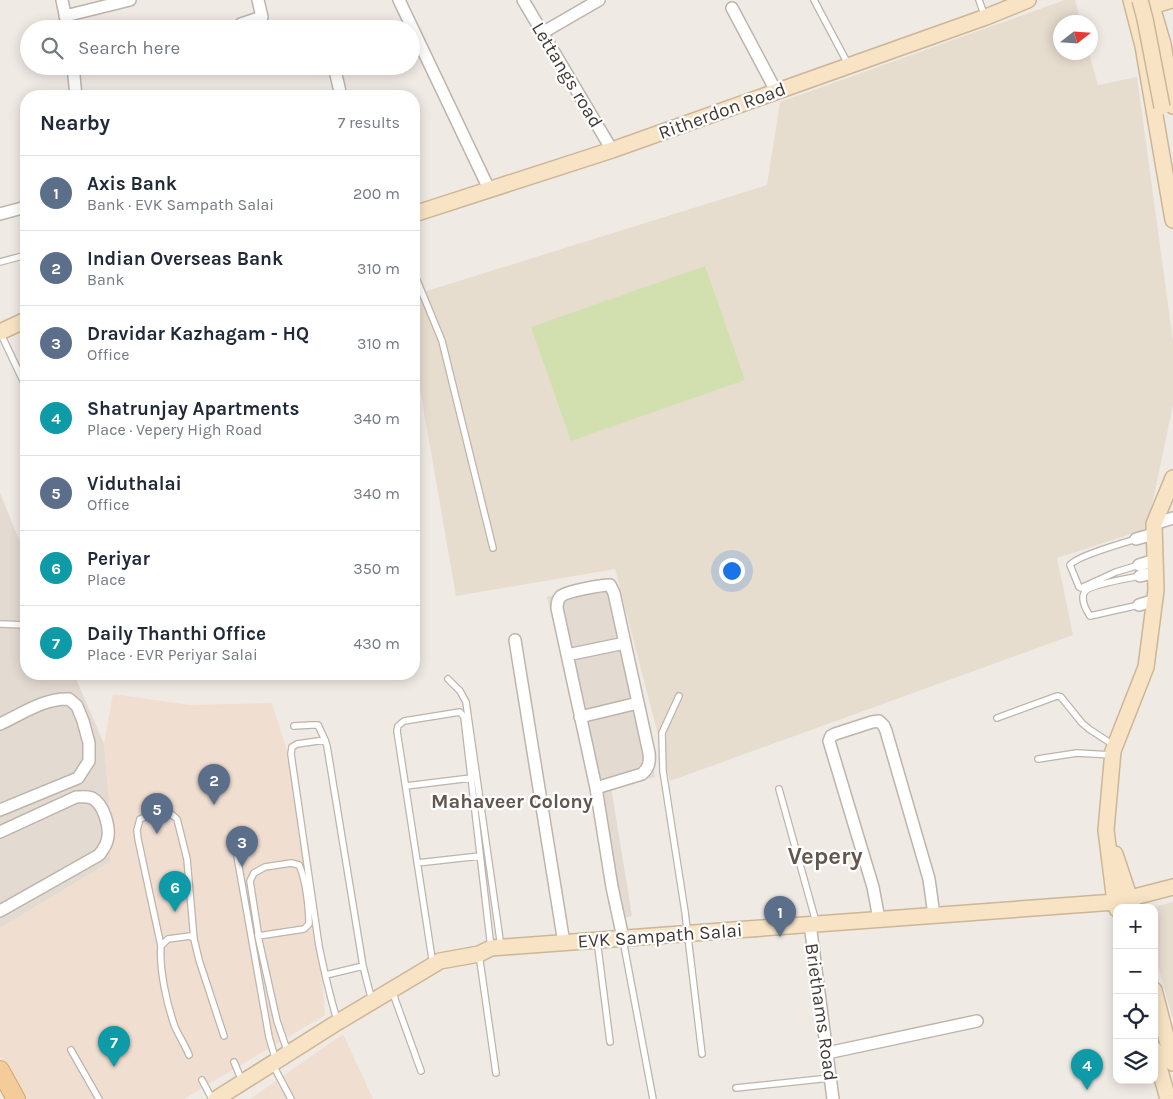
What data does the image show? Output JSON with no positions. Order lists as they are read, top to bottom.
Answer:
{
  "streets": {
    "main road": ["Ritherdon Road", "EVK Sampath Salai"],
    "street": ["Lettangs road", "Briethams Road"]
  },
  "crossings": [
    ["Lettangs road", "Ritherdon Road"],
    ["EVK Sampath Salai", "Briethams Road"]
  ],
  "districts": ["Mahaveer Colony", "Vepery"],
  "north": "right",
  "page": {
    "search": "Search here",
    "heading": ["Nearby", "7 results"],
    "list": [
      {
        "mark": "1",
        "name": "Axis Bank",
        "note": "Bank · EVK Sampath Salai",
        "value": "200 m"
      },
      {
        "mark": "2",
        "name": "Indian Overseas Bank",
        "note": "Bank",
        "value": "310 m"
      },
      {
        "mark": "3",
        "name": "Dravidar Kazhagam - HQ",
        "note": "Office",
        "value": "310 m"
      },
      {
        "mark": "4",
        "name": "Shatrunjay Apartments",
        "note": "Place · Vepery High Road",
        "value": "340 m"
      },
      {
        "mark": "5",
        "name": "Viduthalai",
        "note": "Office",
        "value": "340 m"
      },
      {
        "mark": "6",
        "name": "Periyar",
        "note": "Place",
        "value": "350 m"
      },
      {
        "mark": "7",
        "name": "Daily Thanthi Office",
        "note": "Place · EVR Periyar Salai",
        "value": "430 m"
      }
    ],
    "pins": [
      "2",
      "5",
      "3",
      "6",
      "1",
      "7",
      "4"
    ],
    "map_buttons": ["+", "−"]
  }
}
